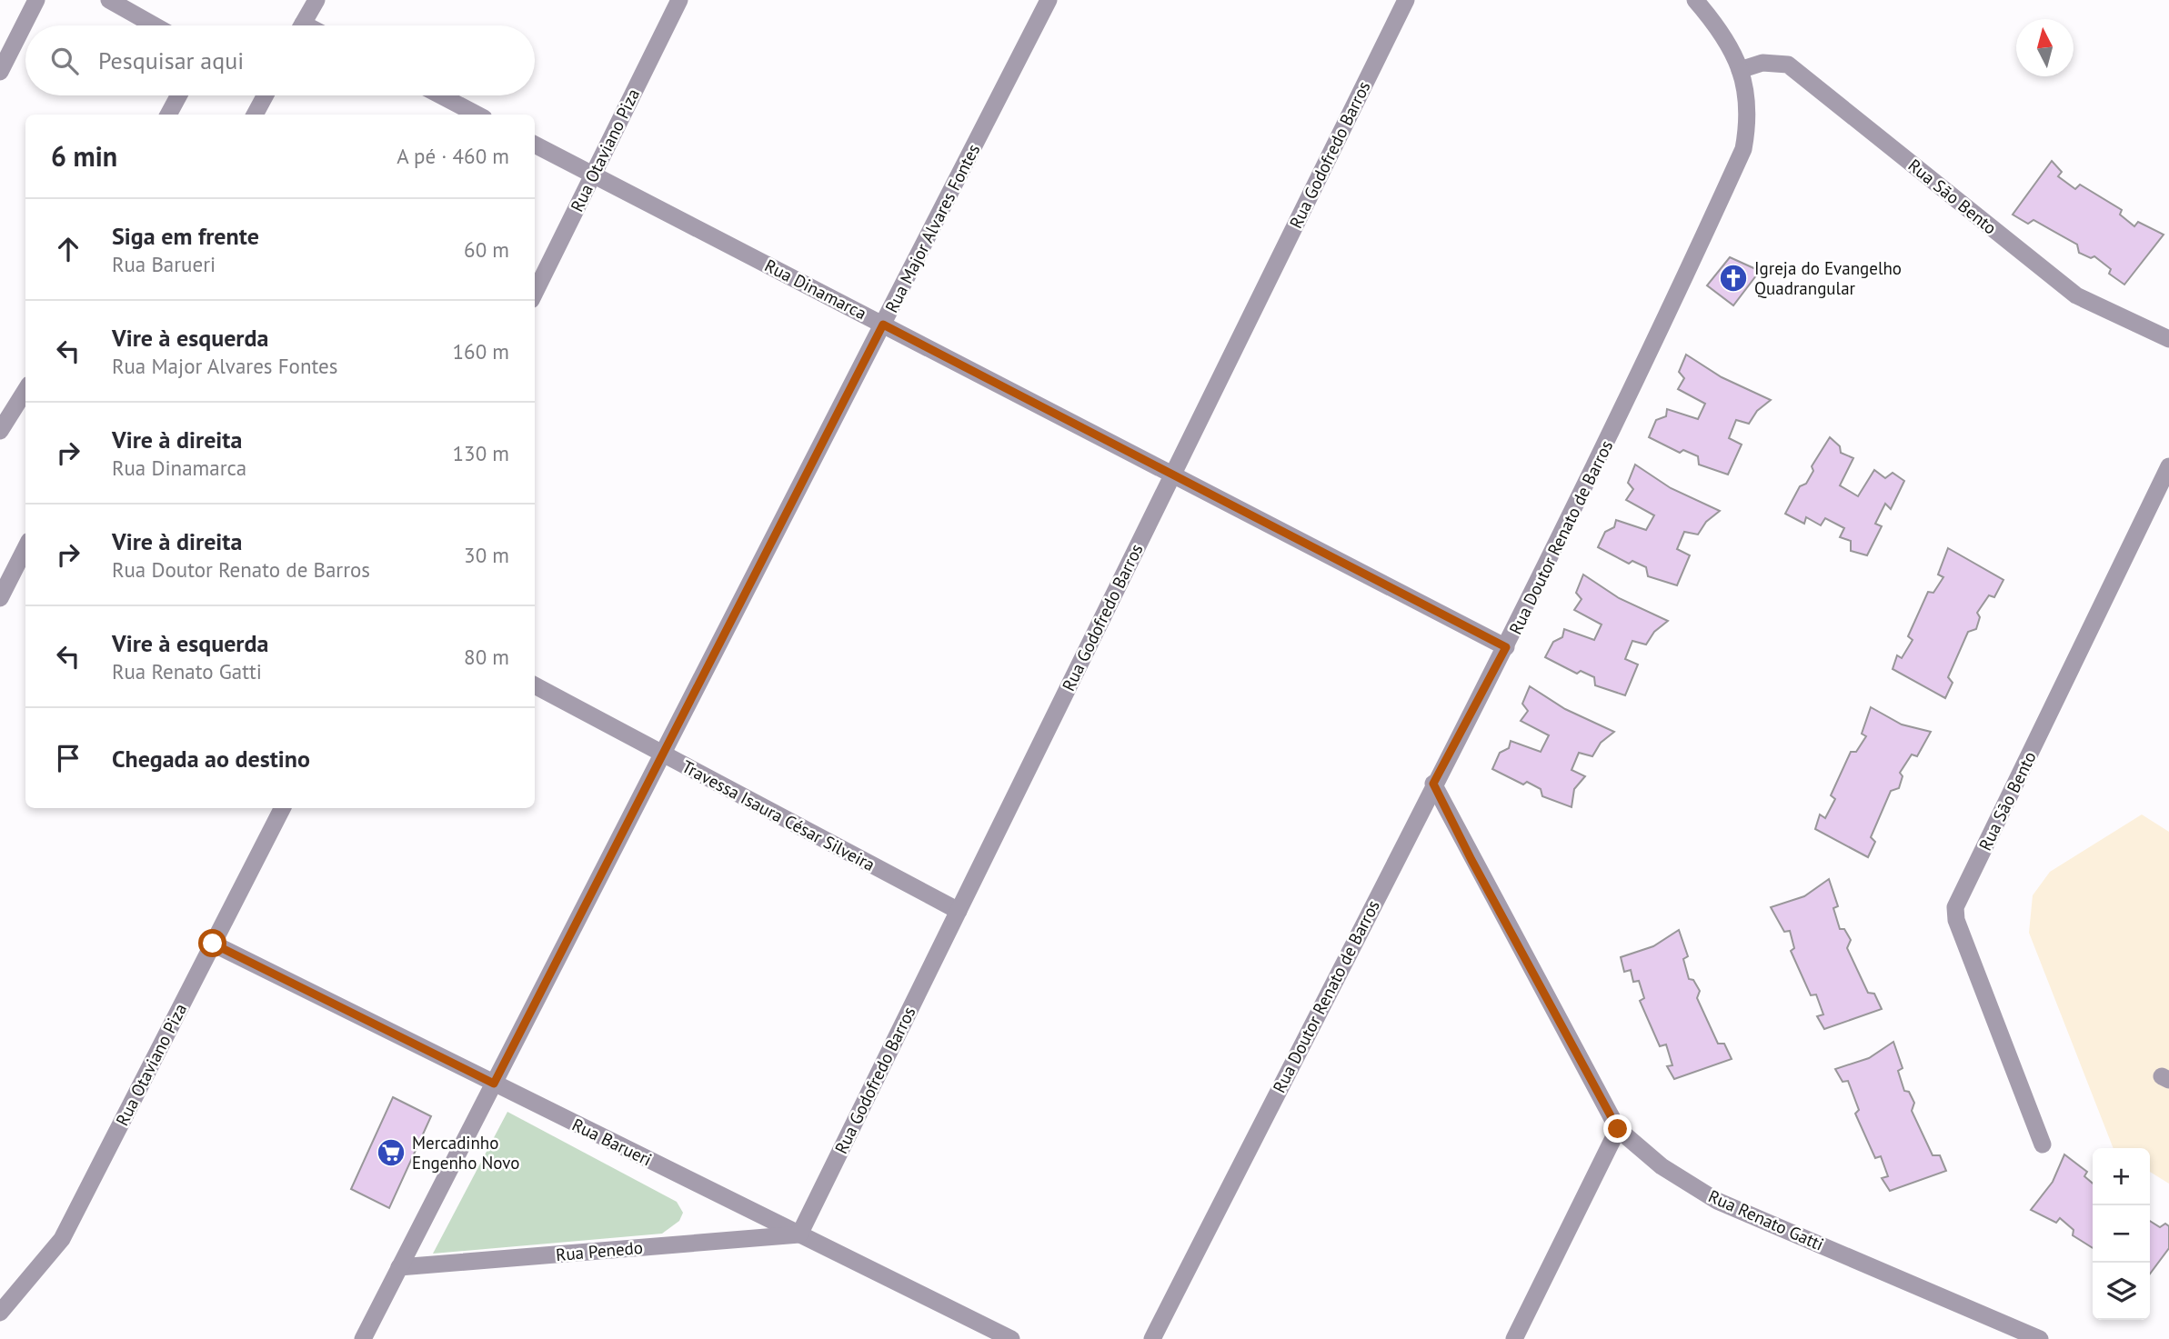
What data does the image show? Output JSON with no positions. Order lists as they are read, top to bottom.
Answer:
{
  "streets": {
    "street": [
      "Rua Otaviano Piza",
      "Rua Godofredo Barros",
      "Rua São Bento",
      "Rua Major Alvares Fontes",
      "Rua Dinamarca",
      "Rua Doutor Renato de Barros",
      "Travessa Isaura César Silveira",
      "Rua Barueri",
      "Rua Renato Gatti",
      "Rua Penedo"
    ]
  },
  "crossings": [
    ["Rua Otaviano Piza", "Rua Dinamarca"],
    ["Rua Otaviano Piza", "Rua Barueri"],
    ["Rua Godofredo Barros", "Rua Dinamarca"],
    ["Rua Godofredo Barros", "Travessa Isaura César Silveira"],
    ["Rua Godofredo Barros", "Rua Barueri"],
    ["Rua Godofredo Barros", "Rua Penedo"],
    ["Rua São Bento", "Rua Doutor Renato de Barros"],
    ["Rua Major Alvares Fontes", "Rua Dinamarca"],
    ["Rua Major Alvares Fontes", "Travessa Isaura César Silveira"],
    ["Rua Major Alvares Fontes", "Rua Barueri"],
    ["Rua Major Alvares Fontes", "Rua Penedo"],
    ["Rua Dinamarca", "Rua Doutor Renato de Barros"],
    ["Rua Doutor Renato de Barros", "Rua Renato Gatti"],
    ["Rua Barueri", "Rua Penedo"]
  ],
  "places": {
    "church": ["Igreja do Evangelho Quadrangular"],
    "supermarket": ["Mercadinho Engenho Novo"]
  },
  "north": "top",
  "page": {
    "search": "Pesquisar aqui",
    "heading": ["6 min", "A pé · 460 m"],
    "list": [
      ["Siga em frente", "Rua Barueri", "60 m"],
      ["Vire à esquerda", "Rua Major Alvares Fontes", "160 m"],
      ["Vire à direita", "Rua Dinamarca", "130 m"],
      ["Vire à direita", "Rua Doutor Renato de Barros", "30 m"],
      ["Vire à esquerda", "Rua Renato Gatti", "80 m"],
      "Chegada ao destino"
    ],
    "map_buttons": ["+", "−"]
  }
}
